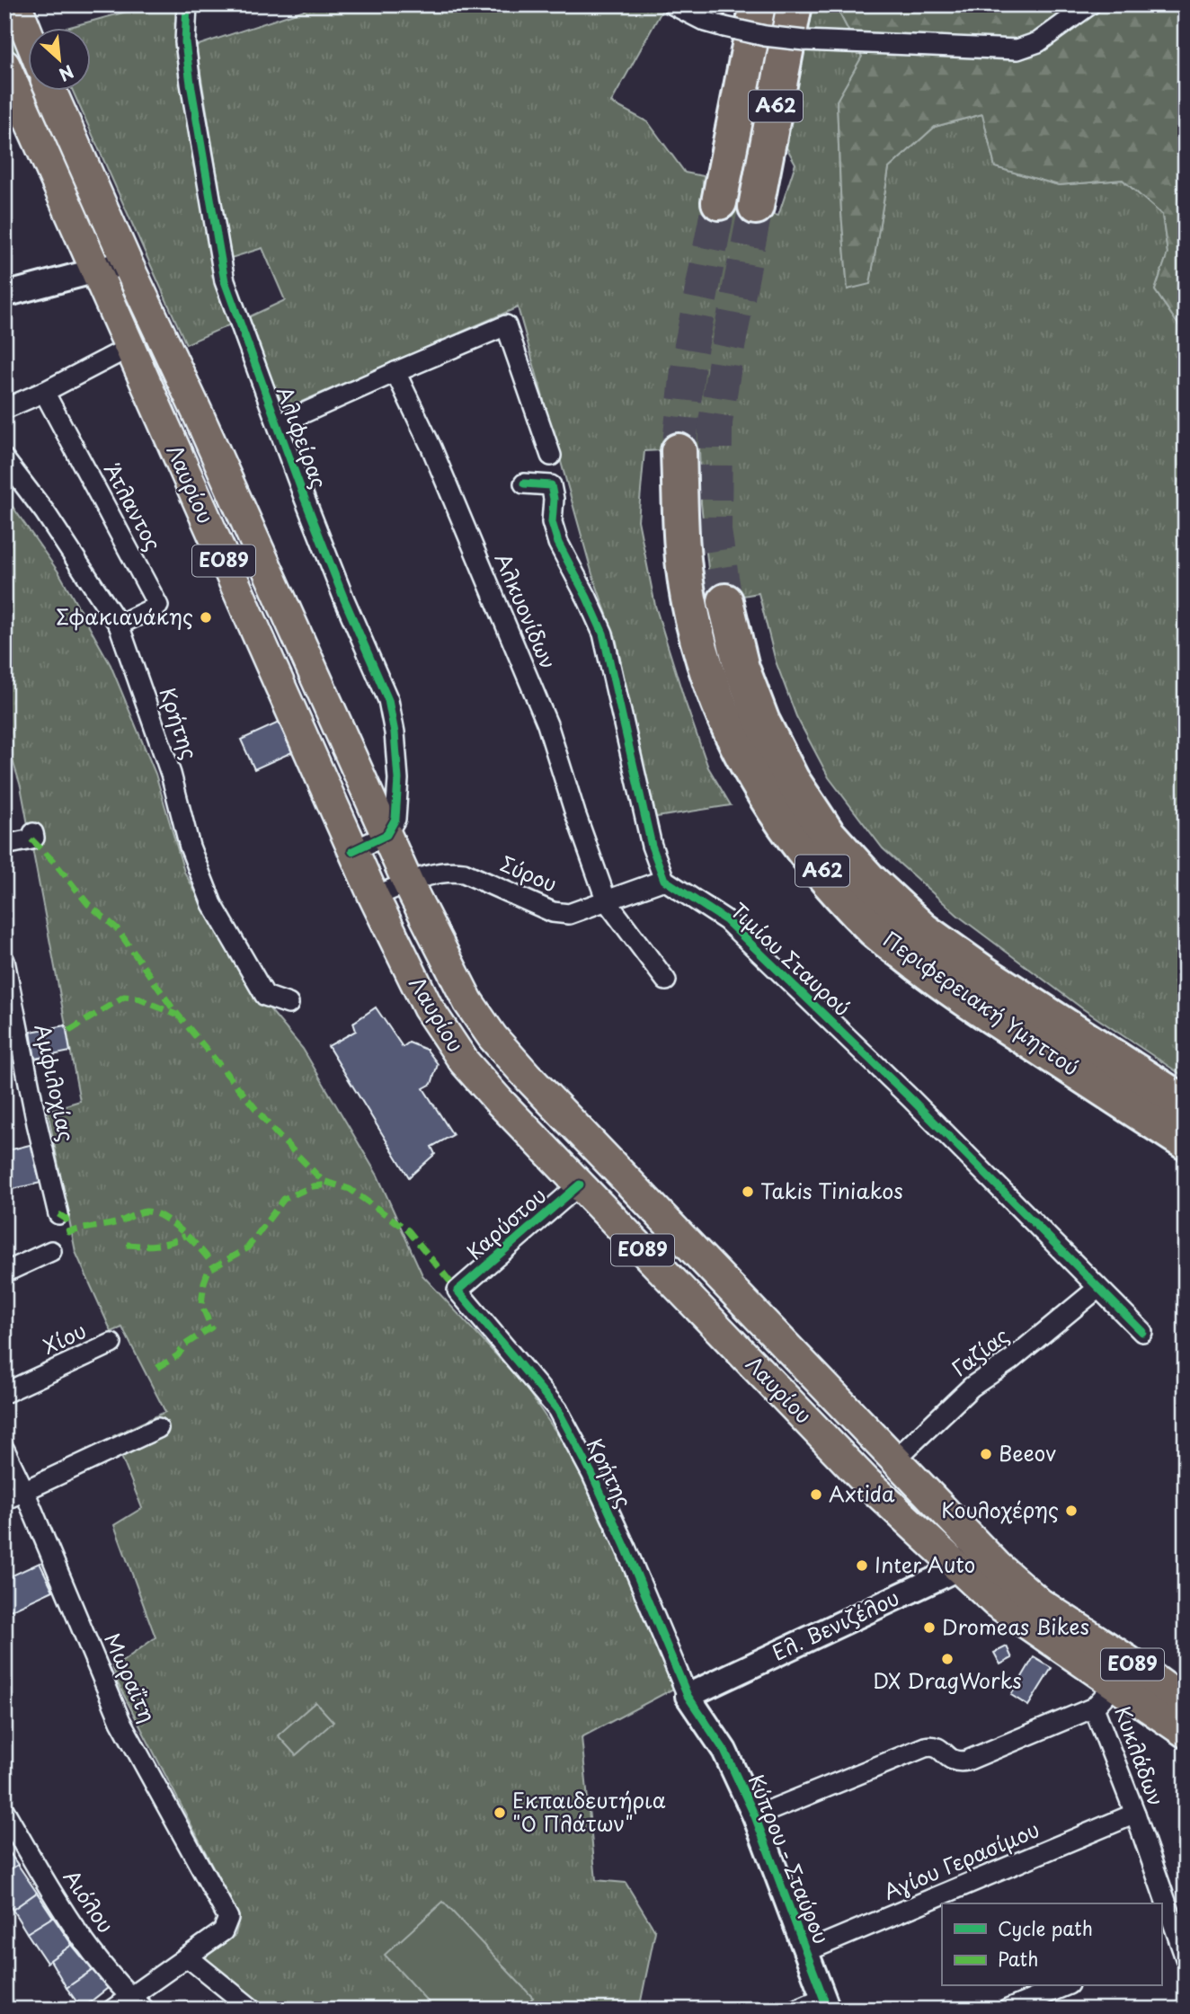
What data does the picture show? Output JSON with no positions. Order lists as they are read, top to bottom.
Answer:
{
  "streets": {
    "highway": ["Α62", "Περιφερειακή Υμηττού"],
    "main road": ["Λαυρίου", "ΕΟ89"],
    "street": [
      "Αλιφείρας",
      "Άτλαντος",
      "Αλκυονίδων",
      "Κρήτης",
      "Σύρου",
      "Τιμίου Σταυρού",
      "Αμφιλοχίας",
      "Καρύστου",
      "Χίου",
      "Γαζίας",
      "Ελ. Βενιζέλου",
      "Μωραΐτη",
      "Κυκλάδων",
      "Κύπρου - Σταύρου",
      "Αγίου Γερασίμου",
      "Αιόλου"
    ]
  },
  "crossings": [
    ["Αλιφείρας", "Λαυρίου"],
    ["Λαυρίου", "Σύρου"],
    ["Λαυρίου", "Καρύστου"],
    ["Λαυρίου", "Γαζίας"],
    ["Λαυρίου", "Ελ. Βενιζέλου"],
    ["Λαυρίου", "Κυκλάδων"],
    ["Άτλαντος", "Κρήτης"],
    ["Αλκυονίδων", "Σύρου"],
    ["Κρήτης", "Καρύστου"],
    ["Κρήτης", "Ελ. Βενιζέλου"],
    ["Κρήτης", "Κύπρου - Σταύρου"],
    ["Σύρου", "Τιμίου Σταυρού"],
    ["Τιμίου Σταυρού", "Γαζίας"],
    ["Ελ. Βενιζέλου", "Κύπρου - Σταύρου"],
    ["Κυκλάδων", "Αγίου Γερασίμου"],
    ["Κύπρου - Σταύρου", "Αγίου Γερασίμου"]
  ],
  "places": [
    "Σφακιανάκης",
    "Takis Tiniakos",
    "Beeov",
    "Axtida",
    "Κουλοχέρης",
    "Inter Auto",
    "Dromeas Bikes",
    "DX DragWorks",
    "Εκπαιδευτήρια \"Ο Πλάτων\""
  ],
  "legend": ["Cycle path", "Path"],
  "north": "bottom right"
}
